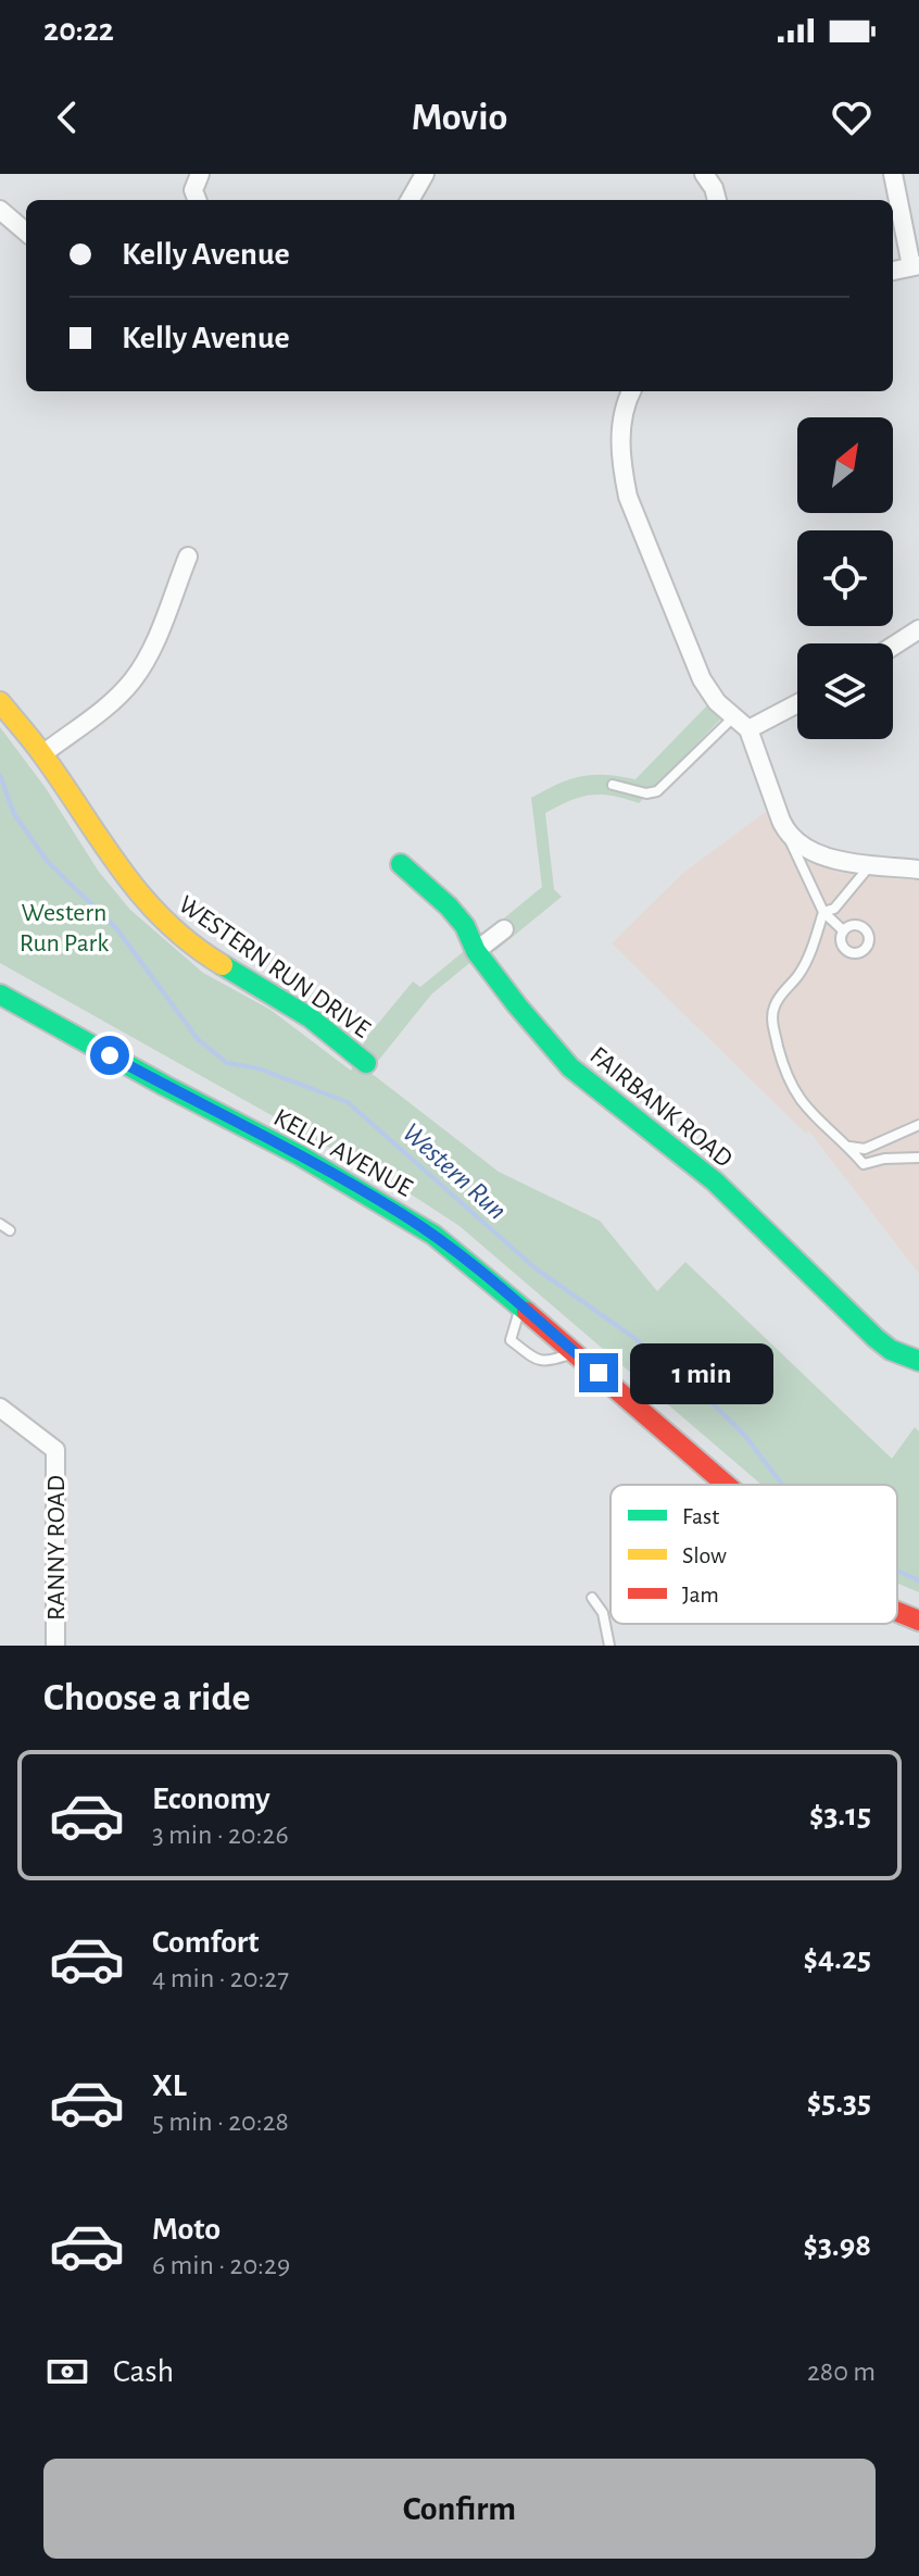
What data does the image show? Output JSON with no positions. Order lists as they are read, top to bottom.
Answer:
{
  "streets": {
    "street": [
      "WESTERN RUN DRIVE",
      "FAIRBANK ROAD",
      "KELLY AVENUE",
      "RANNY ROAD"
    ]
  },
  "water": ["Western Run"],
  "parks": ["Western Run Park"],
  "legend": ["Fast", "Slow", "Jam"],
  "north": "top right",
  "page": {
    "status": "20:22",
    "header": "Movio",
    "banner": ["Kelly Avenue", "Kelly Avenue"],
    "bubble": "1 min",
    "heading": "Choose a ride",
    "list": [
      {
        "name": "Economy",
        "note": "3 min · 20:26",
        "value": "$3.15"
      },
      {
        "name": "Comfort",
        "note": "4 min · 20:27",
        "value": "$4.25"
      },
      {
        "name": "XL",
        "note": "5 min · 20:28",
        "value": "$5.35"
      },
      {
        "name": "Moto",
        "note": "6 min · 20:29",
        "value": "$3.98"
      }
    ],
    "pay": ["Cash", "280 m"],
    "buttons": "Confirm"
  }
}
